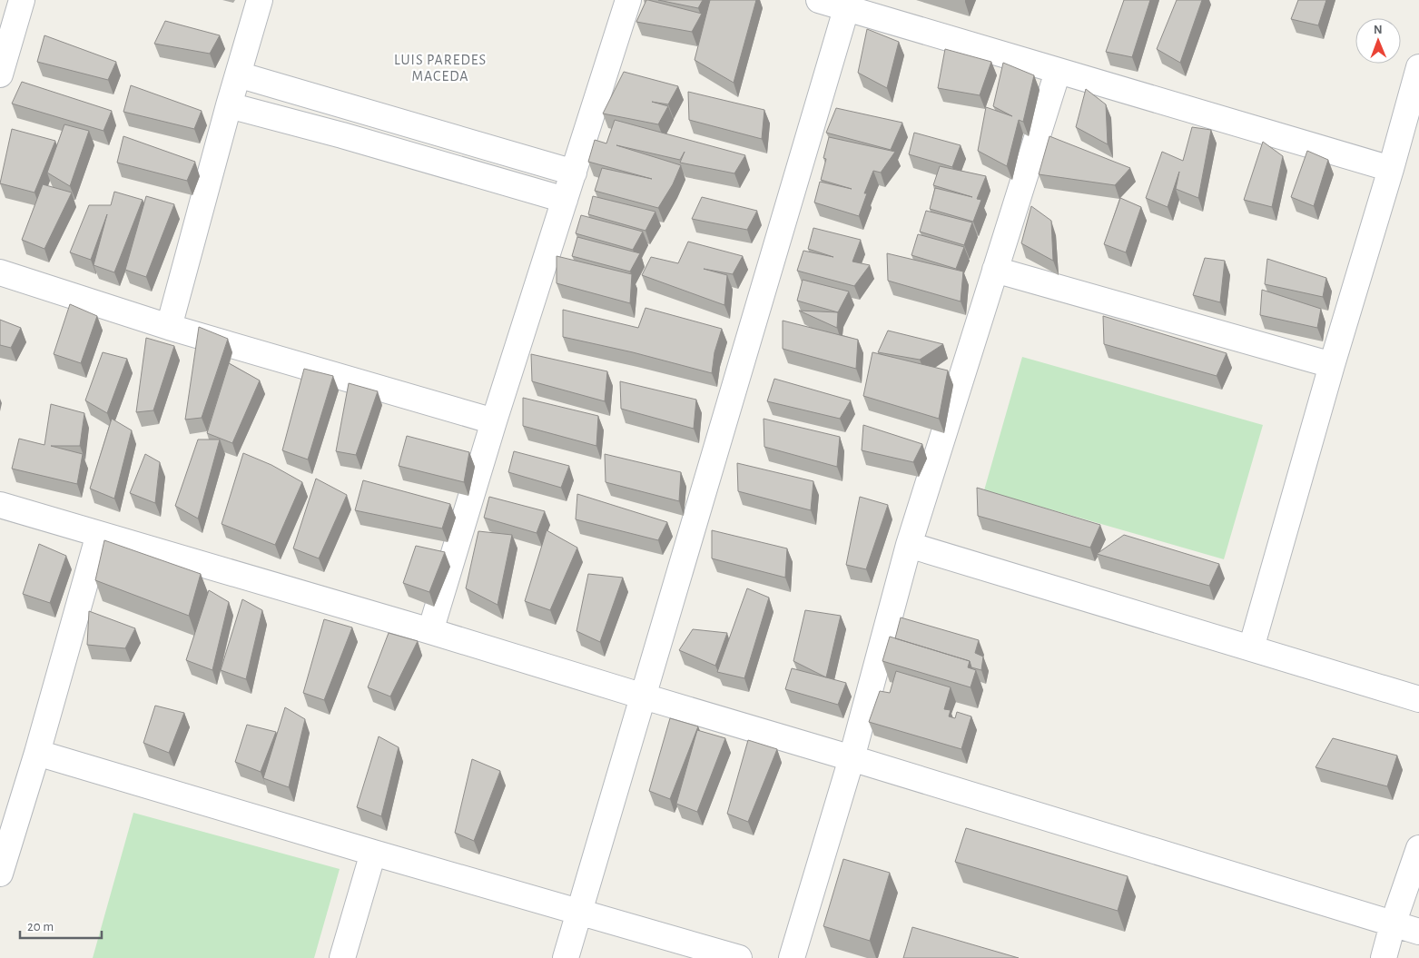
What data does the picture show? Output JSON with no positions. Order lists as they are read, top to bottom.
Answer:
{
  "districts": ["LUIS PAREDES MACEDA"],
  "scale_bar": "20 m",
  "north": "top"
}
